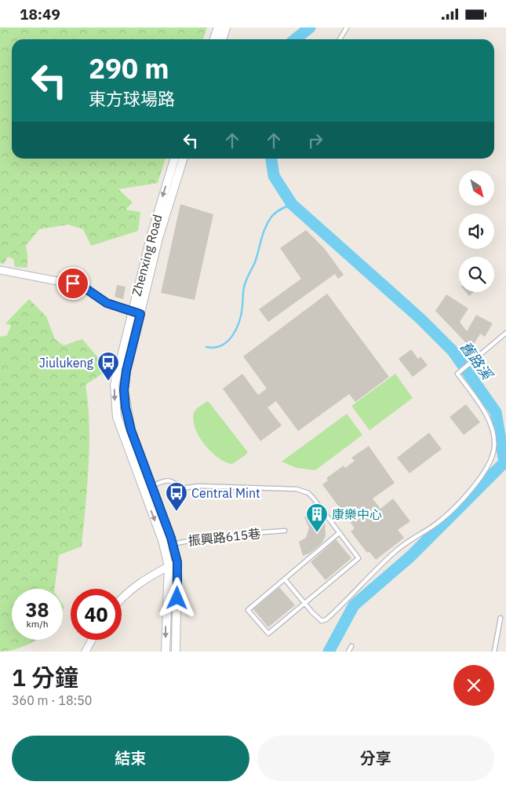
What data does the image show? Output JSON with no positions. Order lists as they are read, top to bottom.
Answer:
{
  "streets": {
    "street": ["Zhenxing Road"],
    "lane": ["振興路615巷"]
  },
  "crossings": [
    ["Zhenxing Road", "振興路615巷"]
  ],
  "water": ["舊路溪"],
  "places": {
    "bus stop": ["Jiulukeng", "Central Mint"],
    "building": ["康樂中心"]
  },
  "north": "bottom right",
  "page": {
    "status": "18:49",
    "turn": ["290 m", "東方球場路"],
    "speed": "38 km/h",
    "limit": "40",
    "heading": ["1 分鐘", "360 m · 18:50"],
    "buttons": ["結束", "分享"]
  }
}
